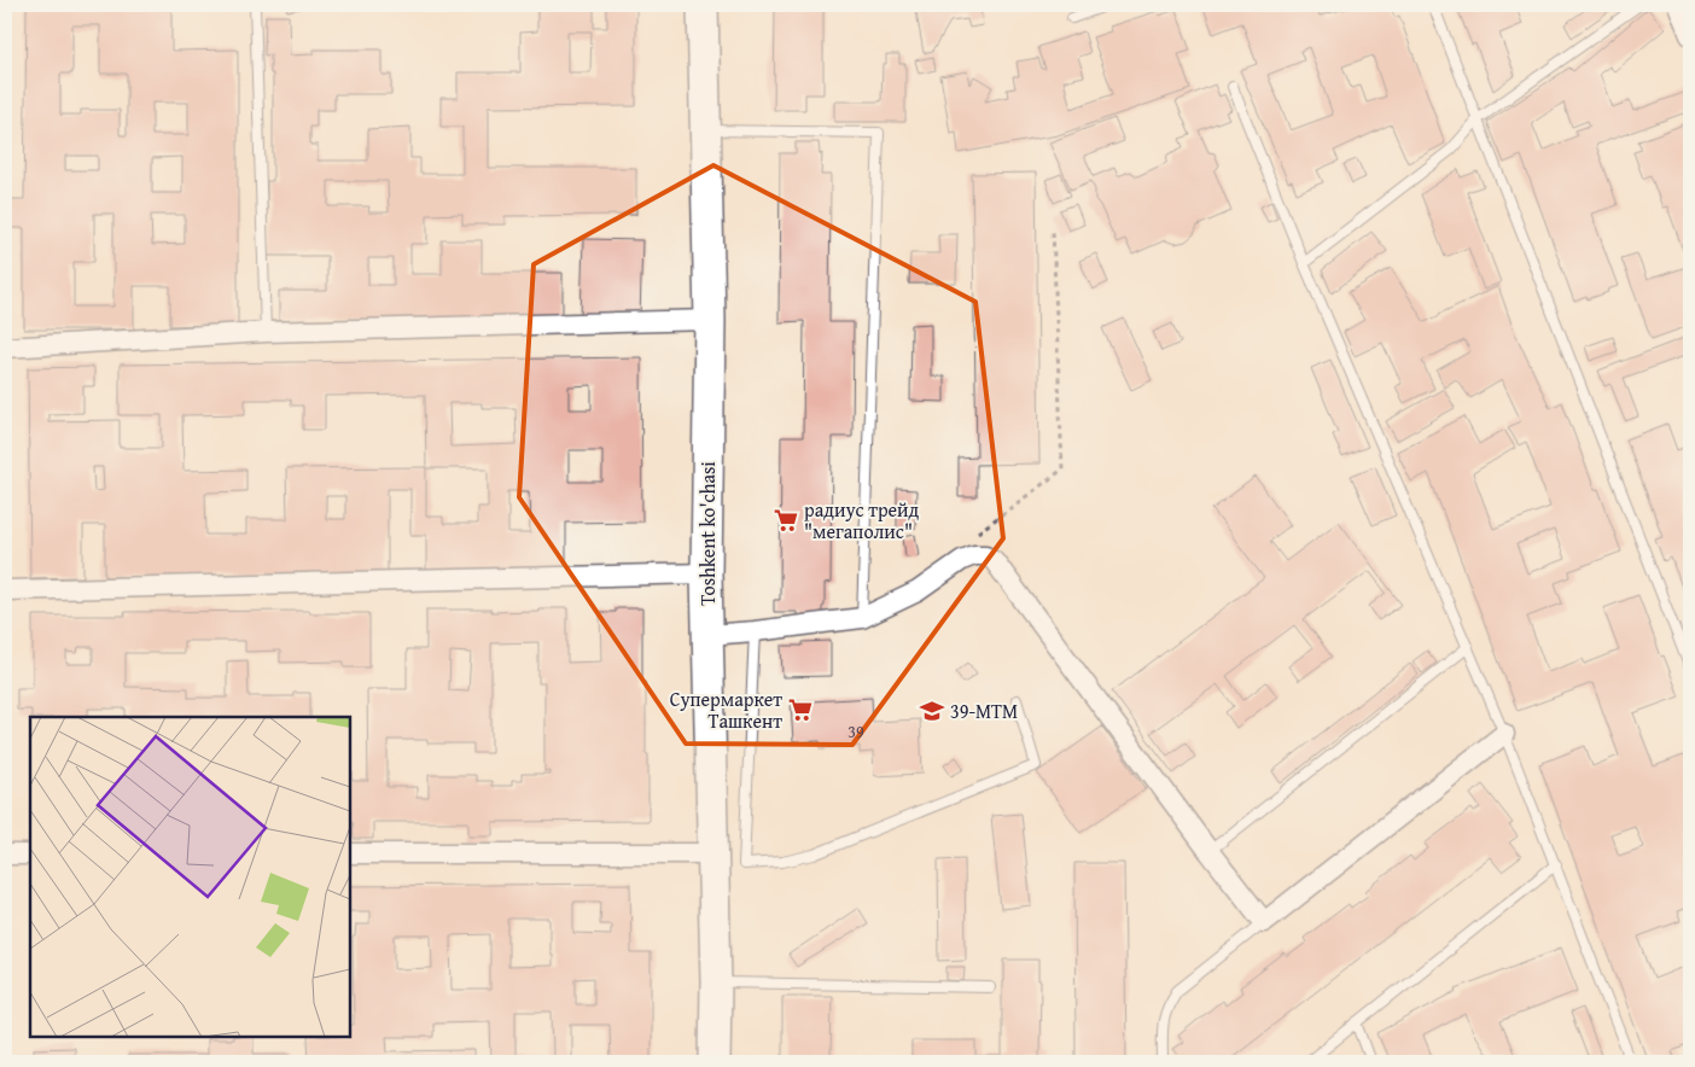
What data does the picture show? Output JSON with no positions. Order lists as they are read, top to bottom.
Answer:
{
  "streets": {
    "main road": ["Toshkent ko'chasi"]
  },
  "places": {
    "supermarket": ["радиус трейд \"мегаполис\"", "Супермаркет Ташкент"],
    "school or university": ["39-MTM"]
  },
  "house_numbers": ["39"]
}
